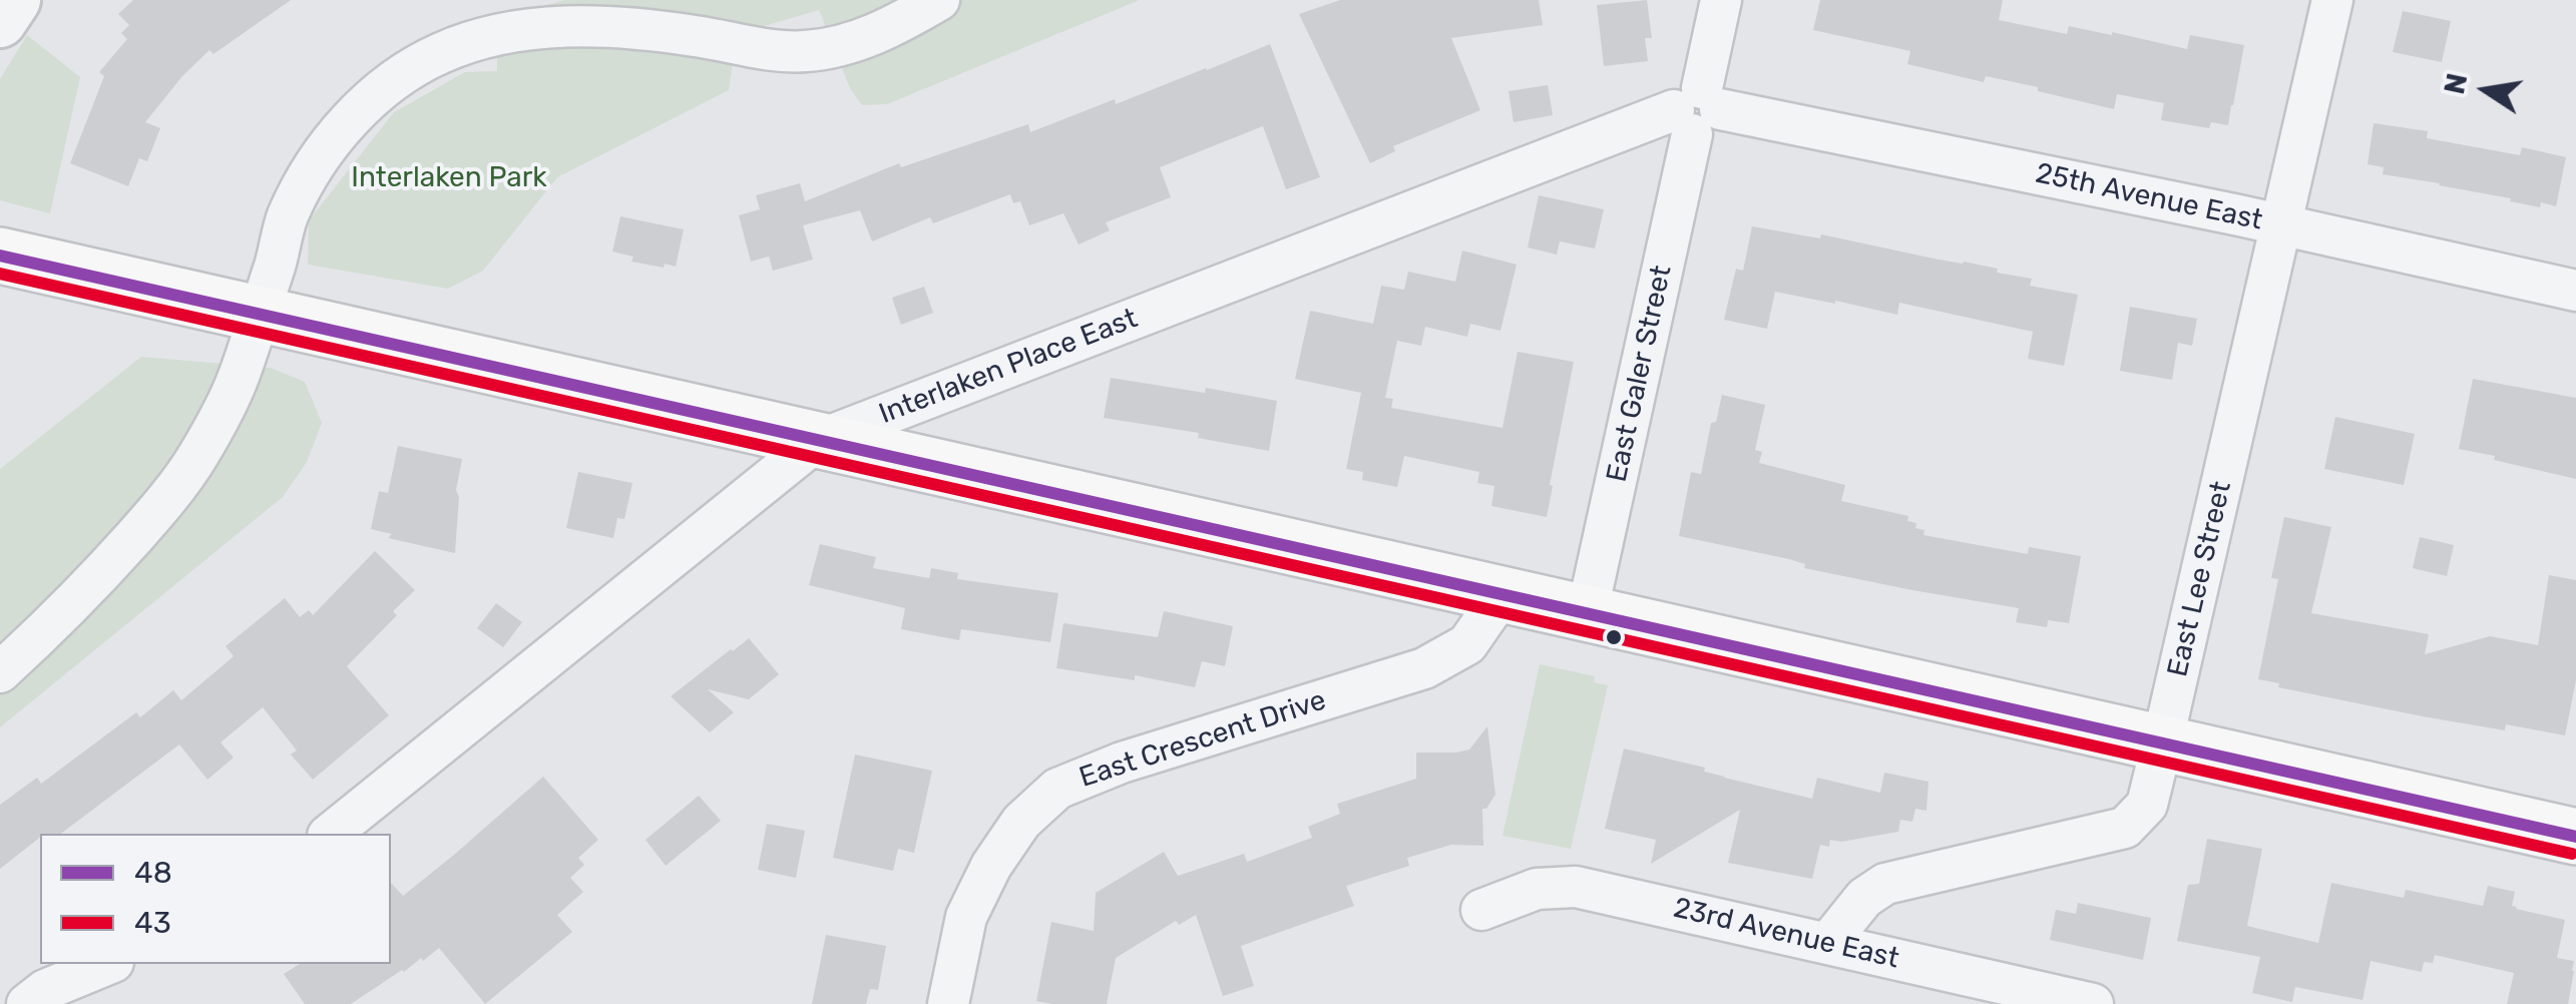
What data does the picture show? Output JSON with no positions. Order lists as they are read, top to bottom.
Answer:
{
  "streets": {
    "street": [
      "25th Avenue East",
      "Interlaken Place East",
      "East Galer Street",
      "East Lee Street",
      "East Crescent Drive",
      "23rd Avenue East"
    ]
  },
  "crossings": [
    ["25th Avenue East", "Interlaken Place East"],
    ["25th Avenue East", "East Galer Street"],
    ["25th Avenue East", "East Lee Street"],
    ["Interlaken Place East", "East Galer Street"],
    ["East Lee Street", "23rd Avenue East"]
  ],
  "parks": ["Interlaken Park"],
  "lines": ["transit line 48", "transit line 43"],
  "legend": ["48", "43"],
  "north": "left"
}
